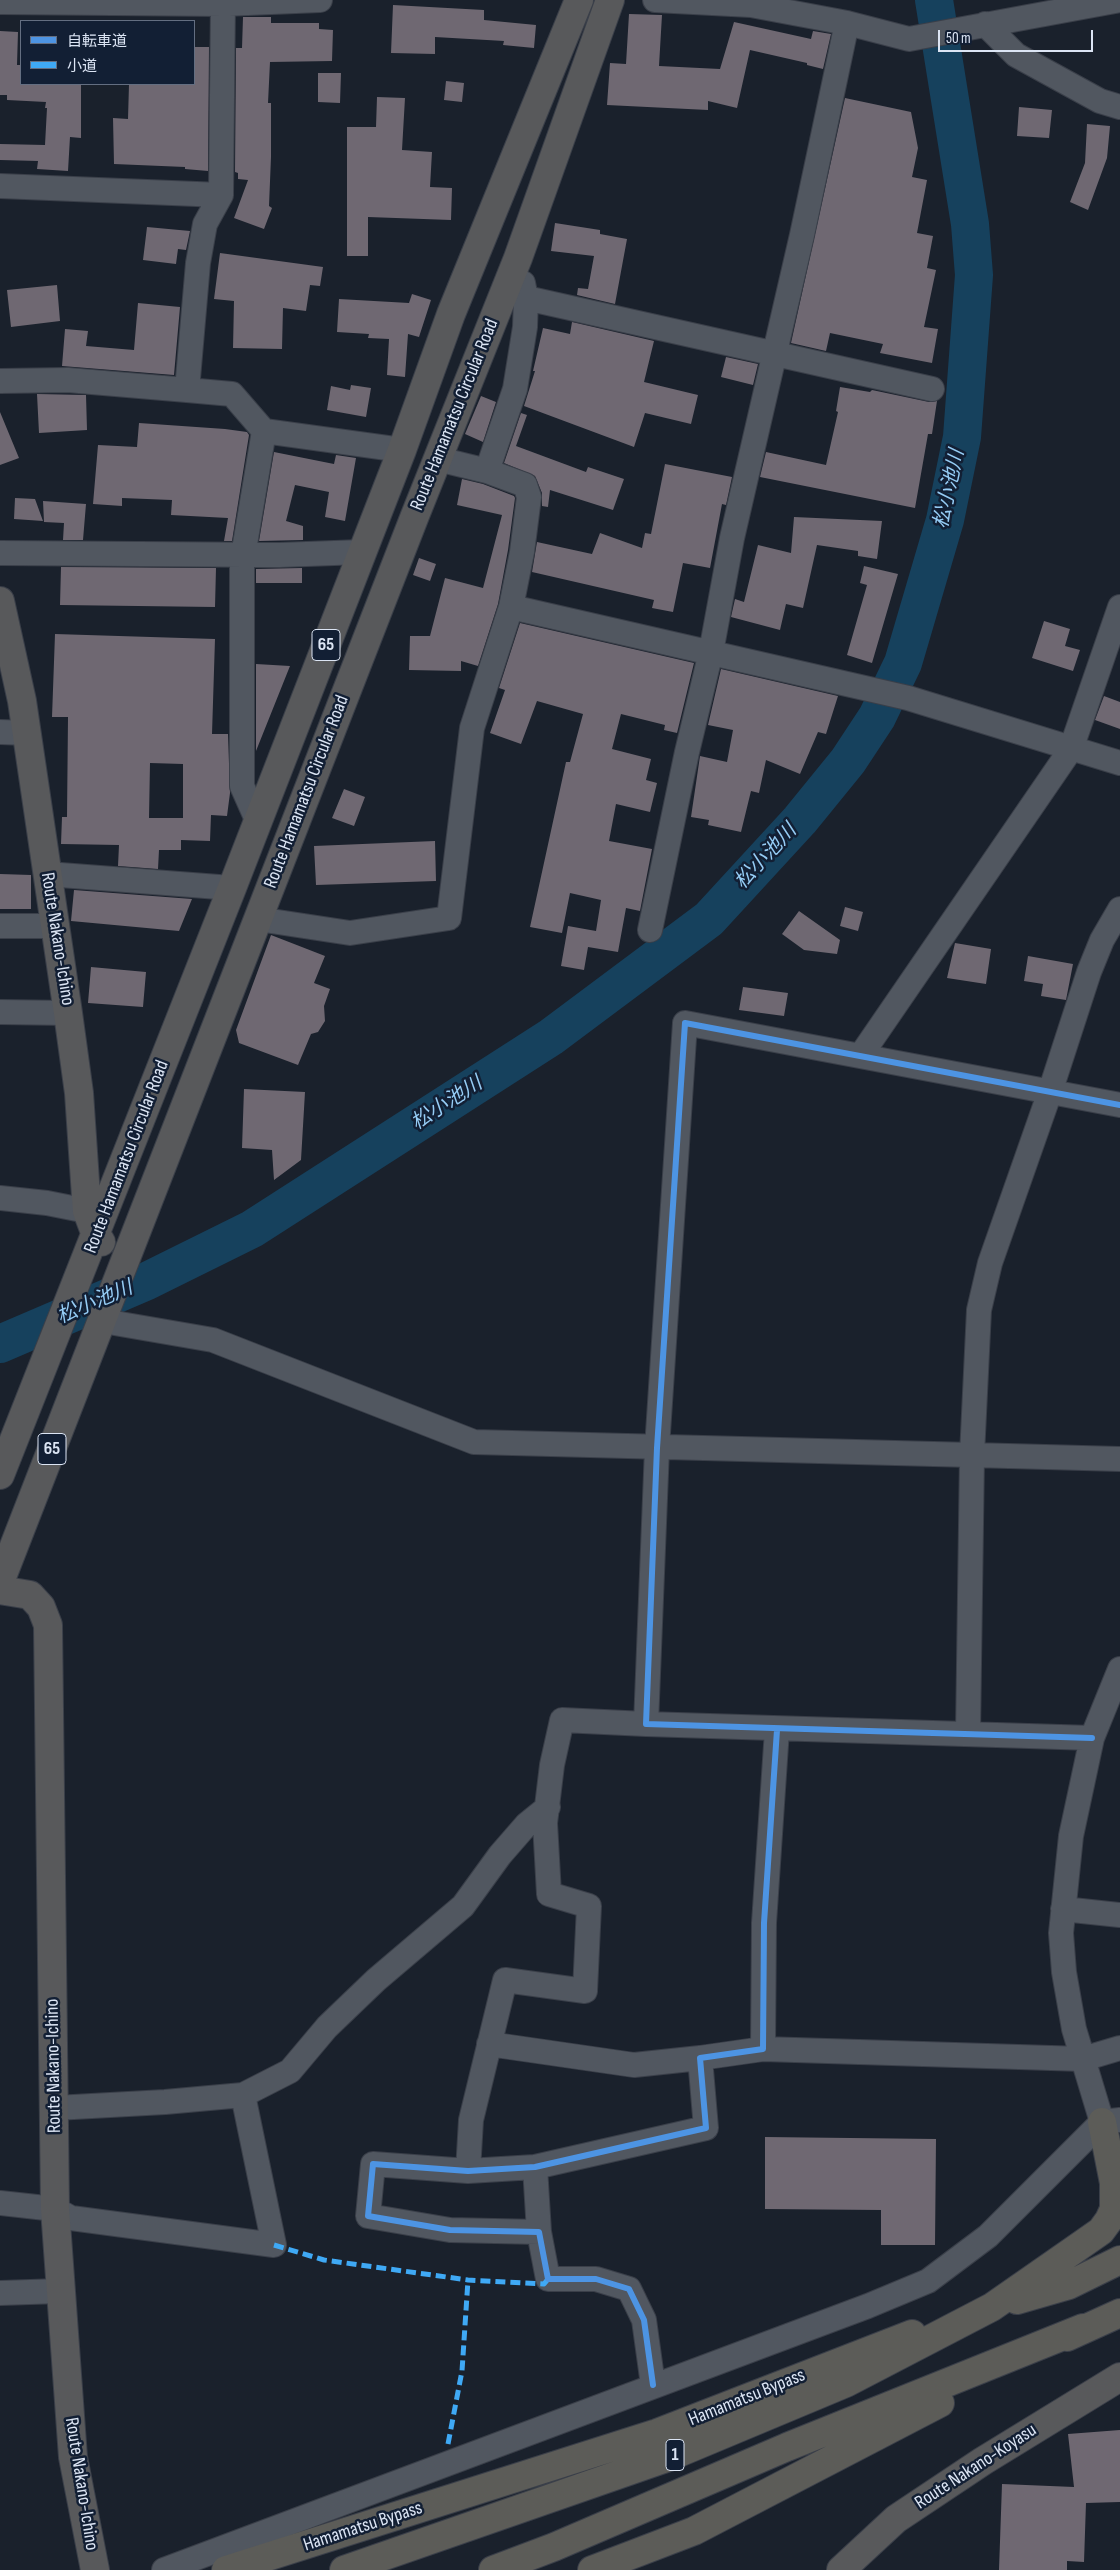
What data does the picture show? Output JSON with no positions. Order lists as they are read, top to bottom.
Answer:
{
  "streets": {
    "highway": ["Hamamatsu Bypass", "1"],
    "main road": [
      "Route Hamamatsu Circular Road",
      "65",
      "Route Nakano-Ichino",
      "Route Nakano-Koyasu"
    ]
  },
  "crossings": [
    ["Route Hamamatsu Circular Road", "Route Nakano-Ichino"],
    ["Hamamatsu Bypass", "1"]
  ],
  "water": ["松小池川"],
  "legend": ["自転車道", "小道"],
  "scale_bar": "50 m"
}
